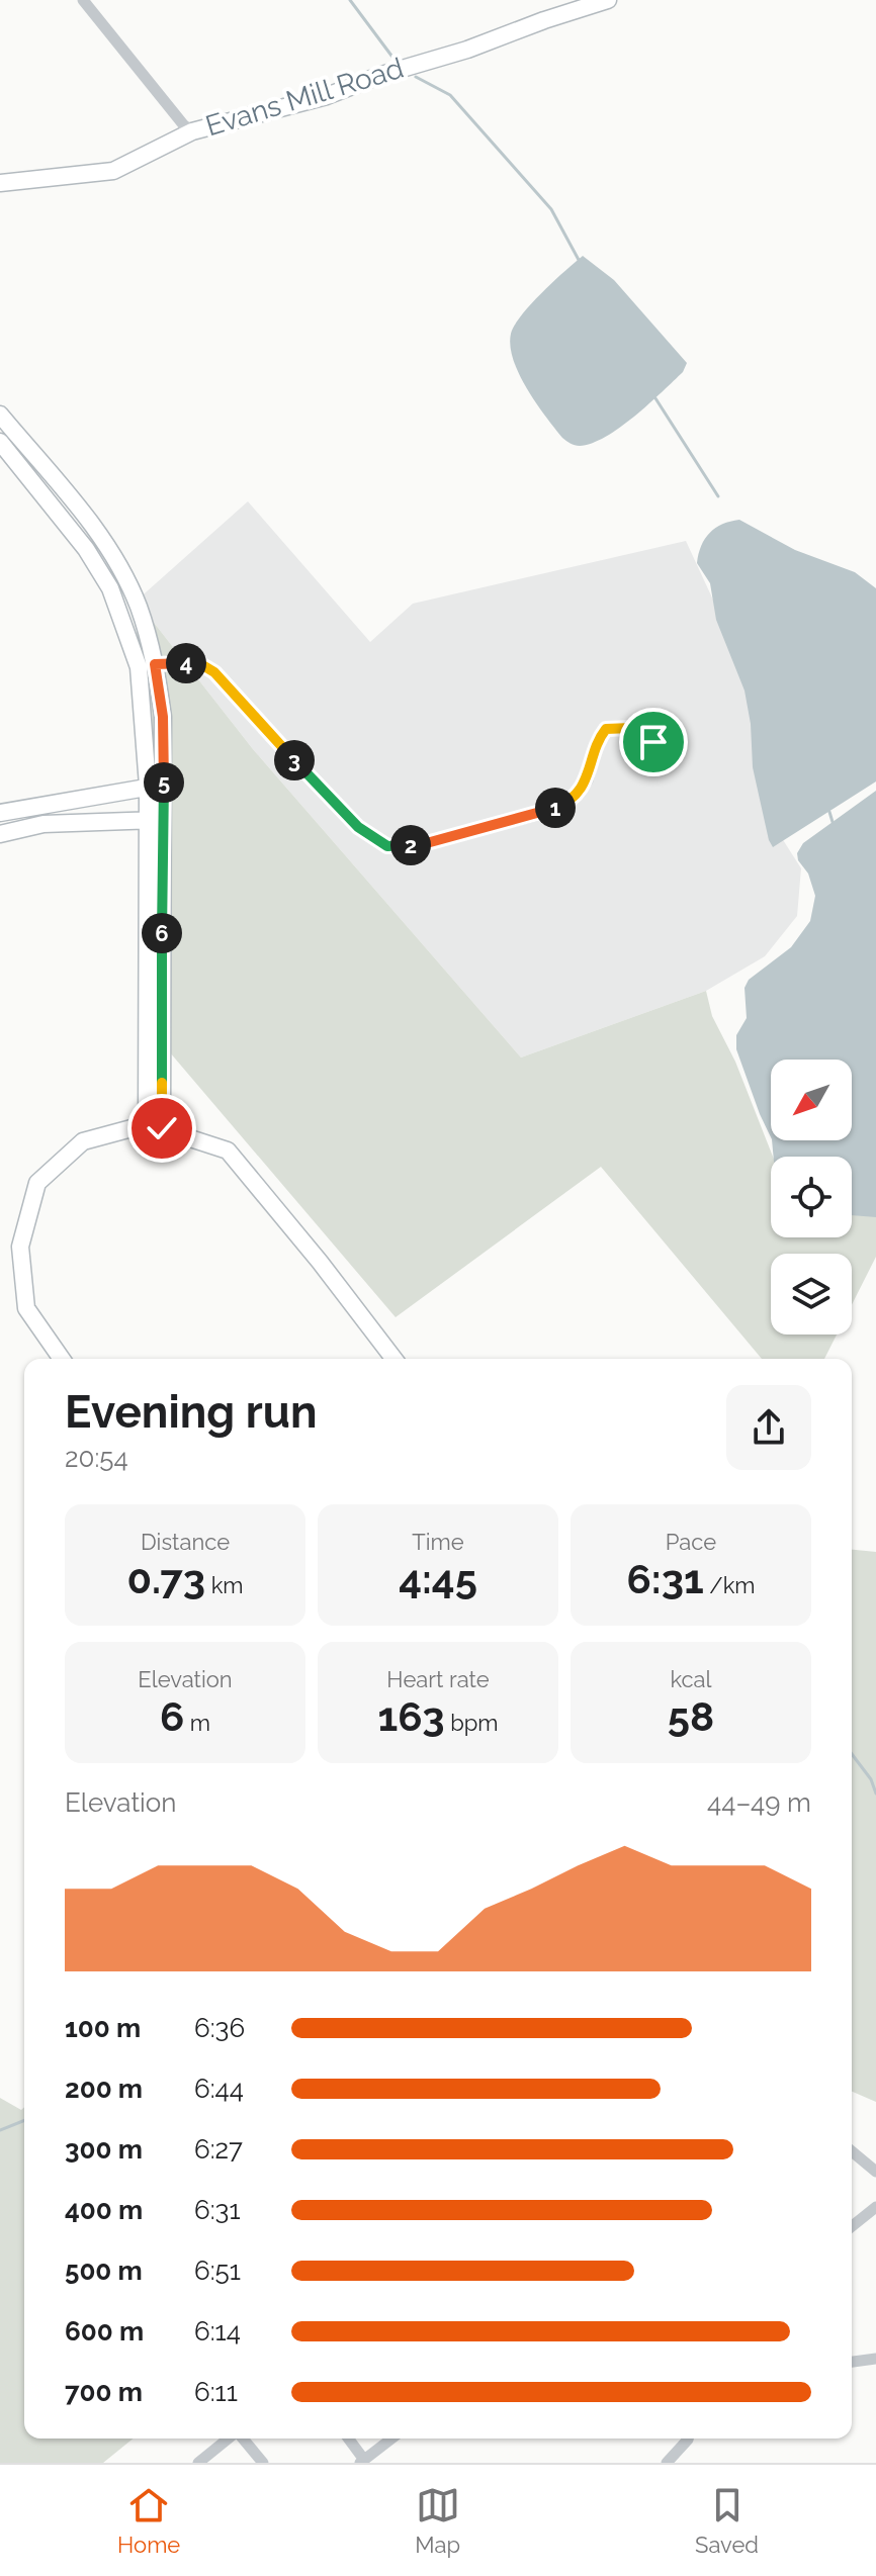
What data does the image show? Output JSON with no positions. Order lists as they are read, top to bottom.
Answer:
{
  "streets": {
    "street": ["Evans Mill Road"]
  },
  "north": "bottom left",
  "page": {
    "pins": [
      "4",
      "3",
      "5",
      "1",
      "2",
      "6"
    ],
    "heading": ["Evening run", "20:54"],
    "stats": [
      ["Distance", "0.73 km"],
      ["Time", "4:45"],
      ["Pace", "6:31 /km"],
      ["Elevation", "6 m"],
      ["Heart rate", "163 bpm"],
      ["kcal", "58"]
    ],
    "chart": ["Elevation", "44–49 m"],
    "list": [
      {
        "name": "100 m",
        "note": "6:36"
      },
      {
        "name": "200 m",
        "note": "6:44"
      },
      {
        "name": "300 m",
        "note": "6:27"
      },
      {
        "name": "400 m",
        "note": "6:31"
      },
      {
        "name": "500 m",
        "note": "6:51"
      },
      {
        "name": "600 m",
        "note": "6:14"
      },
      {
        "name": "700 m",
        "note": "6:11"
      }
    ],
    "tabs": ["Home", "Map", "Saved"]
  }
}
